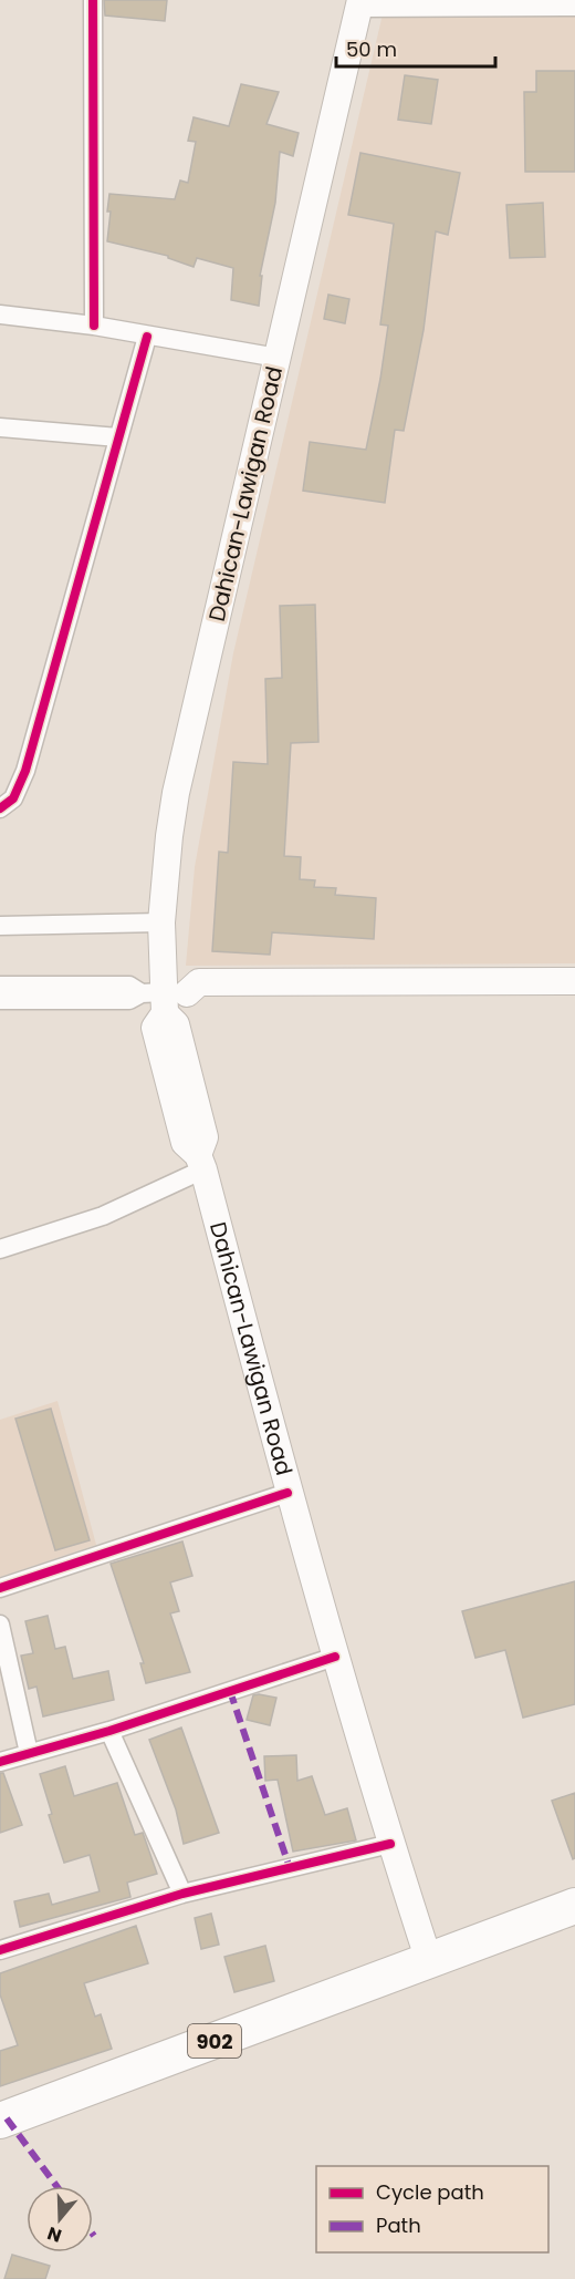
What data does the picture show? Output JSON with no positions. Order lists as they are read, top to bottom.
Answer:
{
  "streets": {
    "highway": ["902"],
    "main road": ["Dahican-Lawigan Road"]
  },
  "crossings": [
    ["Dahican-Lawigan Road", "902"]
  ],
  "legend": ["Cycle path", "Path"],
  "scale_bar": "50 m",
  "north": "bottom"
}
